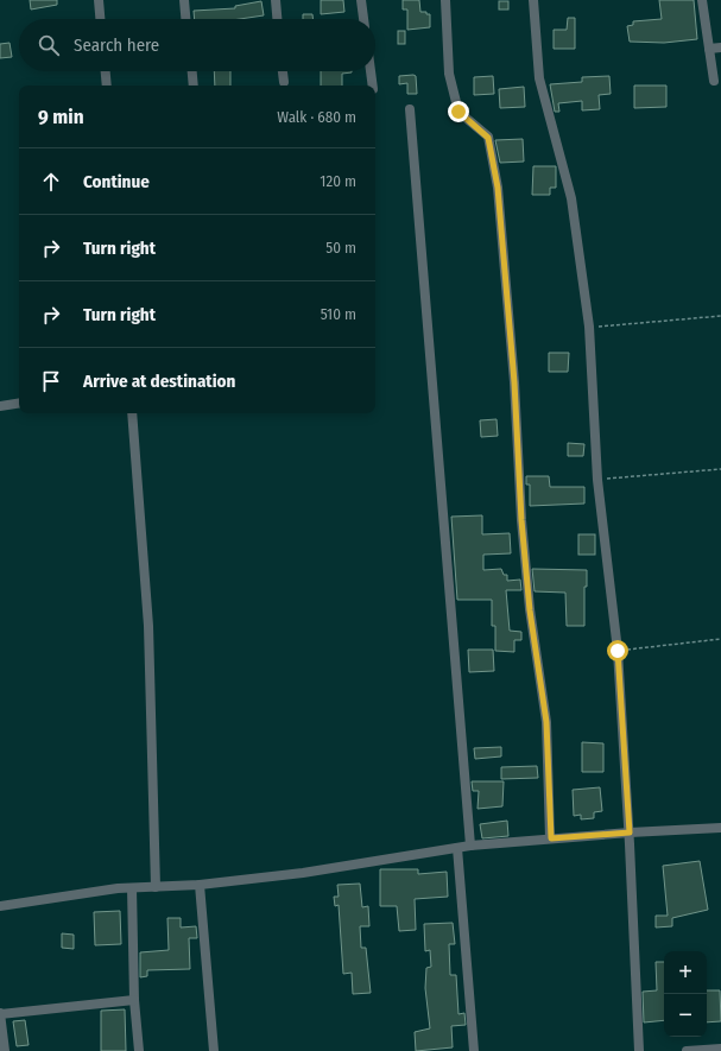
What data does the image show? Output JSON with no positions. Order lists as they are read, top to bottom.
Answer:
{
  "page": {
    "search": "Search here",
    "heading": ["9 min", "Walk · 680 m"],
    "list": [
      ["Continue", "120 m"],
      ["Turn right", "50 m"],
      ["Turn right", "510 m"],
      "Arrive at destination"
    ],
    "map_buttons": ["+", "−"]
  }
}
